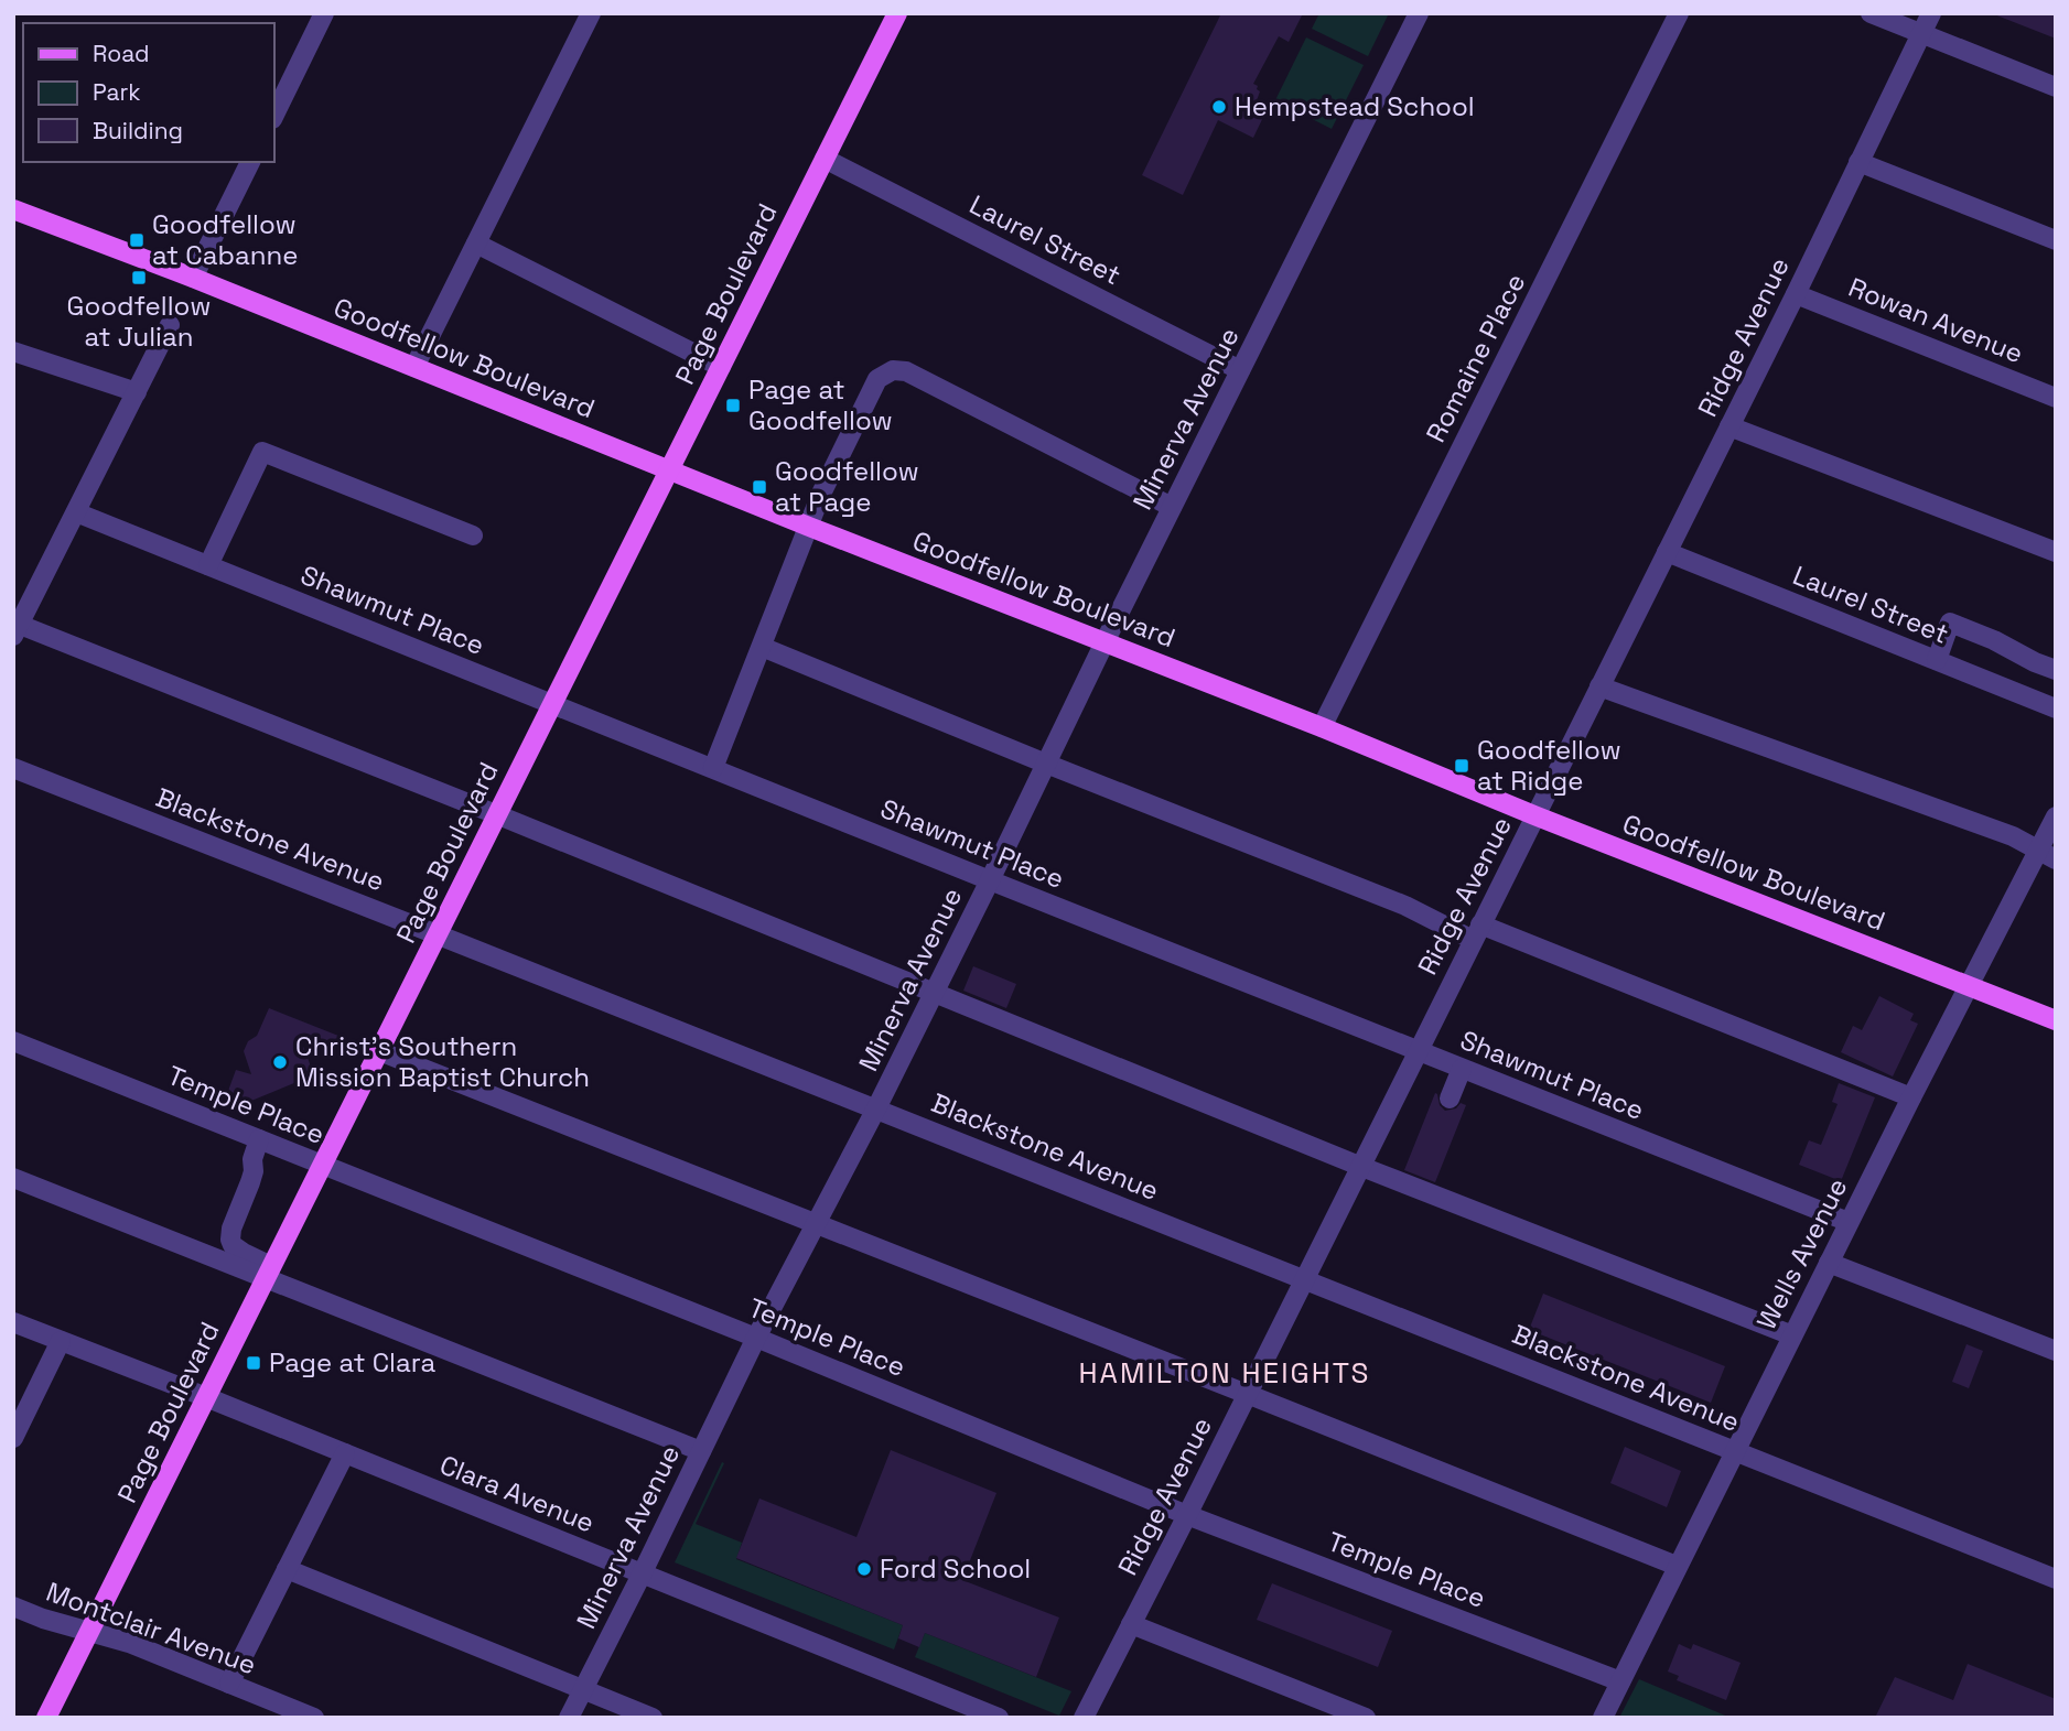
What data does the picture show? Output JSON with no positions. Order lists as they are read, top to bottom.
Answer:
{
  "streets": {
    "main road": ["Page Boulevard", "Goodfellow Boulevard"],
    "street": [
      "Laurel Street",
      "Rowan Avenue",
      "Ridge Avenue",
      "Romaine Place",
      "Minerva Avenue",
      "Shawmut Place",
      "Blackstone Avenue",
      "Temple Place",
      "Wells Avenue",
      "Clara Avenue",
      "Montclair Avenue"
    ]
  },
  "crossings": [
    ["Laurel Street", "Page Boulevard"],
    ["Laurel Street", "Ridge Avenue"],
    ["Laurel Street", "Minerva Avenue"],
    ["Page Boulevard", "Goodfellow Boulevard"],
    ["Page Boulevard", "Shawmut Place"],
    ["Page Boulevard", "Blackstone Avenue"],
    ["Page Boulevard", "Temple Place"],
    ["Page Boulevard", "Clara Avenue"],
    ["Page Boulevard", "Montclair Avenue"],
    ["Rowan Avenue", "Ridge Avenue"],
    ["Ridge Avenue", "Goodfellow Boulevard"],
    ["Ridge Avenue", "Shawmut Place"],
    ["Ridge Avenue", "Blackstone Avenue"],
    ["Ridge Avenue", "Temple Place"],
    ["Goodfellow Boulevard", "Romaine Place"],
    ["Goodfellow Boulevard", "Minerva Avenue"],
    ["Goodfellow Boulevard", "Wells Avenue"],
    ["Minerva Avenue", "Shawmut Place"],
    ["Minerva Avenue", "Blackstone Avenue"],
    ["Minerva Avenue", "Temple Place"],
    ["Minerva Avenue", "Clara Avenue"],
    ["Shawmut Place", "Wells Avenue"],
    ["Blackstone Avenue", "Wells Avenue"],
    ["Temple Place", "Wells Avenue"]
  ],
  "districts": ["HAMILTON HEIGHTS"],
  "places": {
    "other": ["Hempstead School", "Christ's Southern Mission Baptist Church", "Ford School"],
    "transit": [
      "Goodfellow at Cabanne",
      "Goodfellow at Julian",
      "Page at Goodfellow",
      "Goodfellow at Page",
      "Goodfellow at Ridge",
      "Page at Clara"
    ]
  },
  "legend": ["Road", "Park", "Building"]
}
